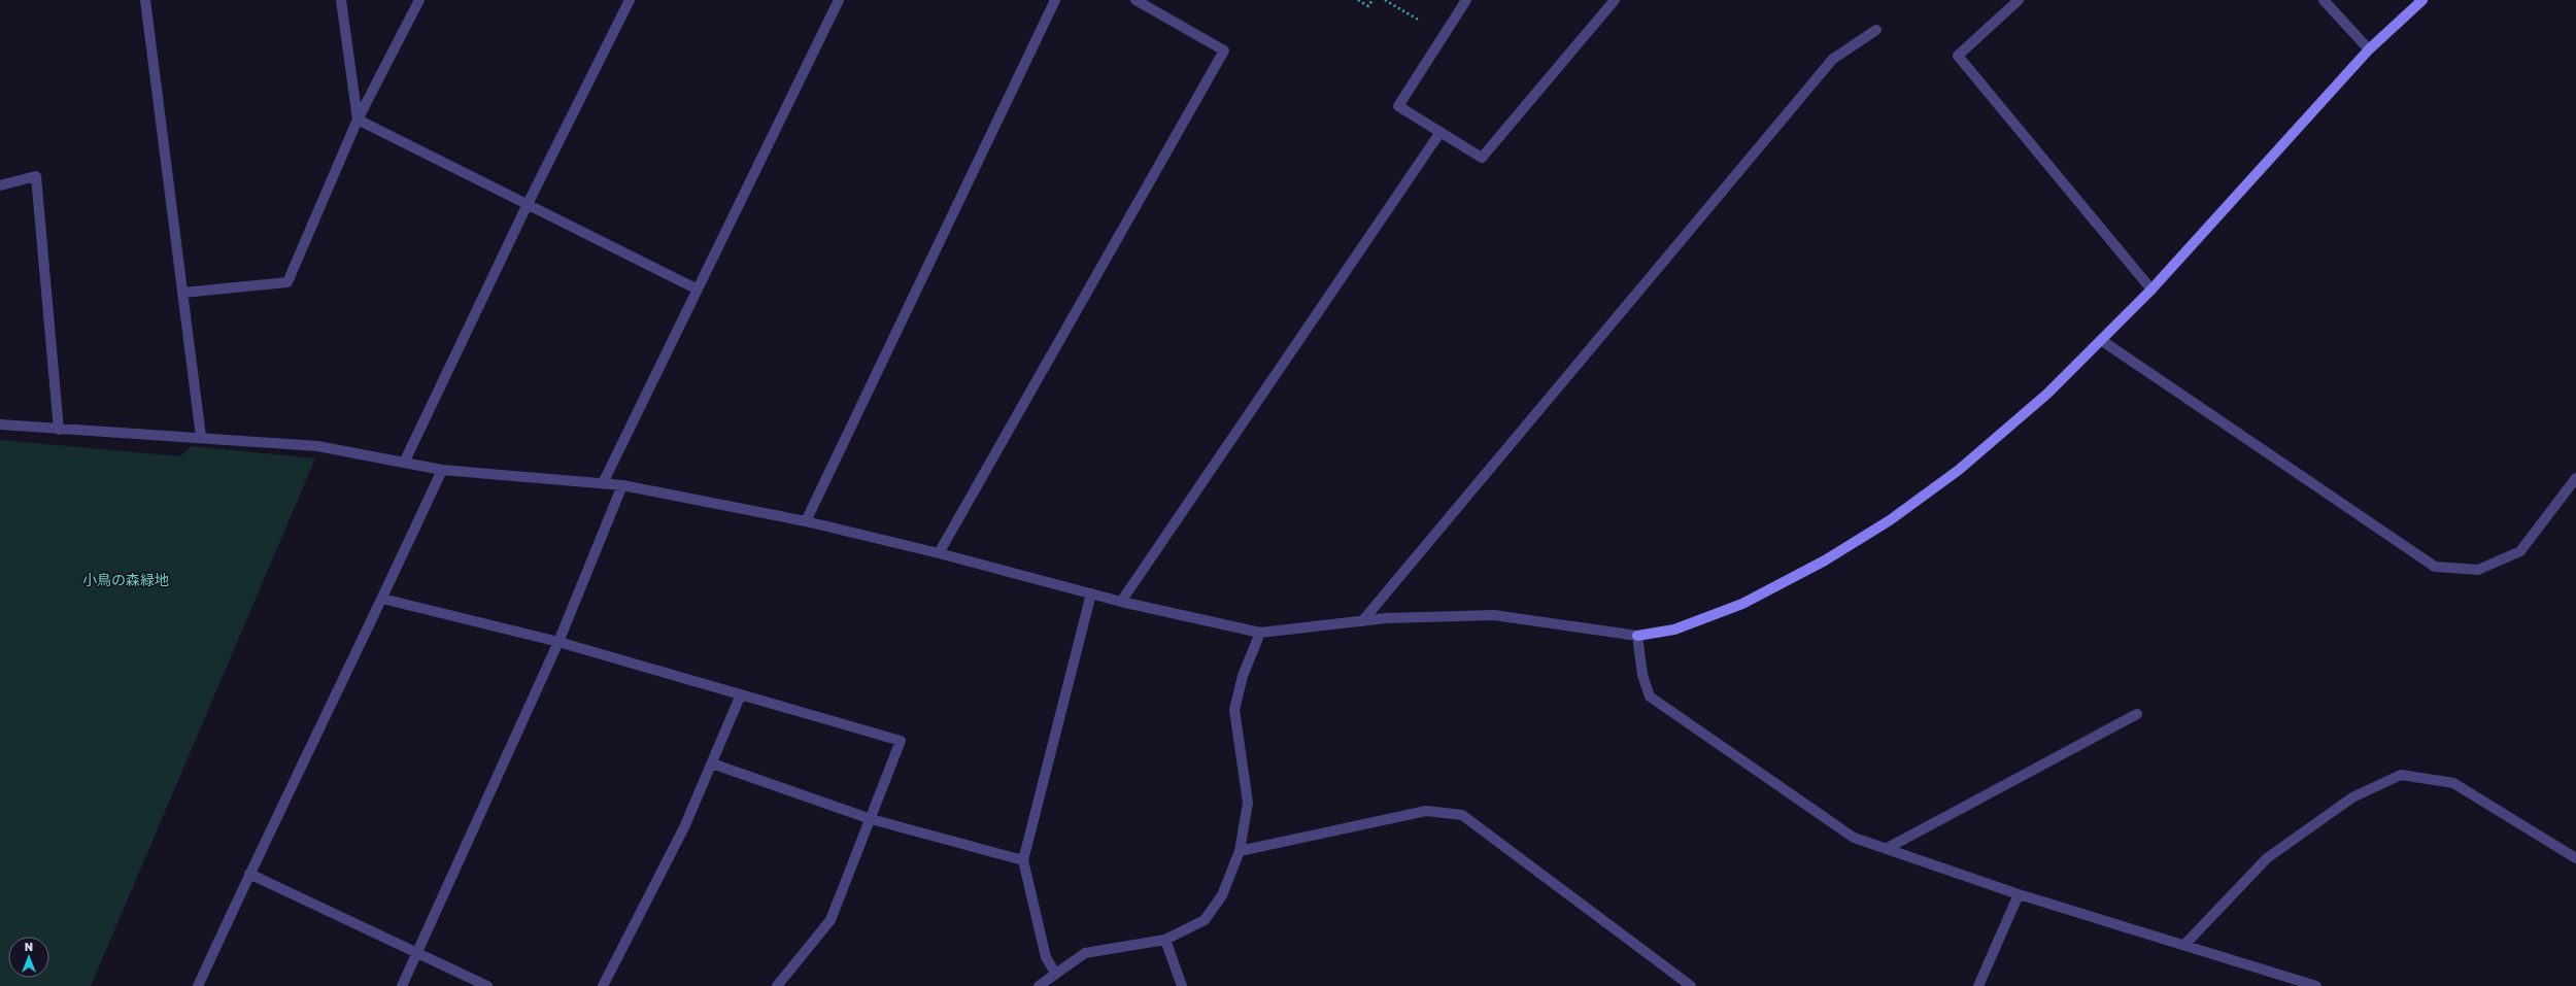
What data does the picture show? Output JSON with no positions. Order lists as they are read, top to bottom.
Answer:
{
  "parks": ["小鳥の森緑地"],
  "north": "top"
}
